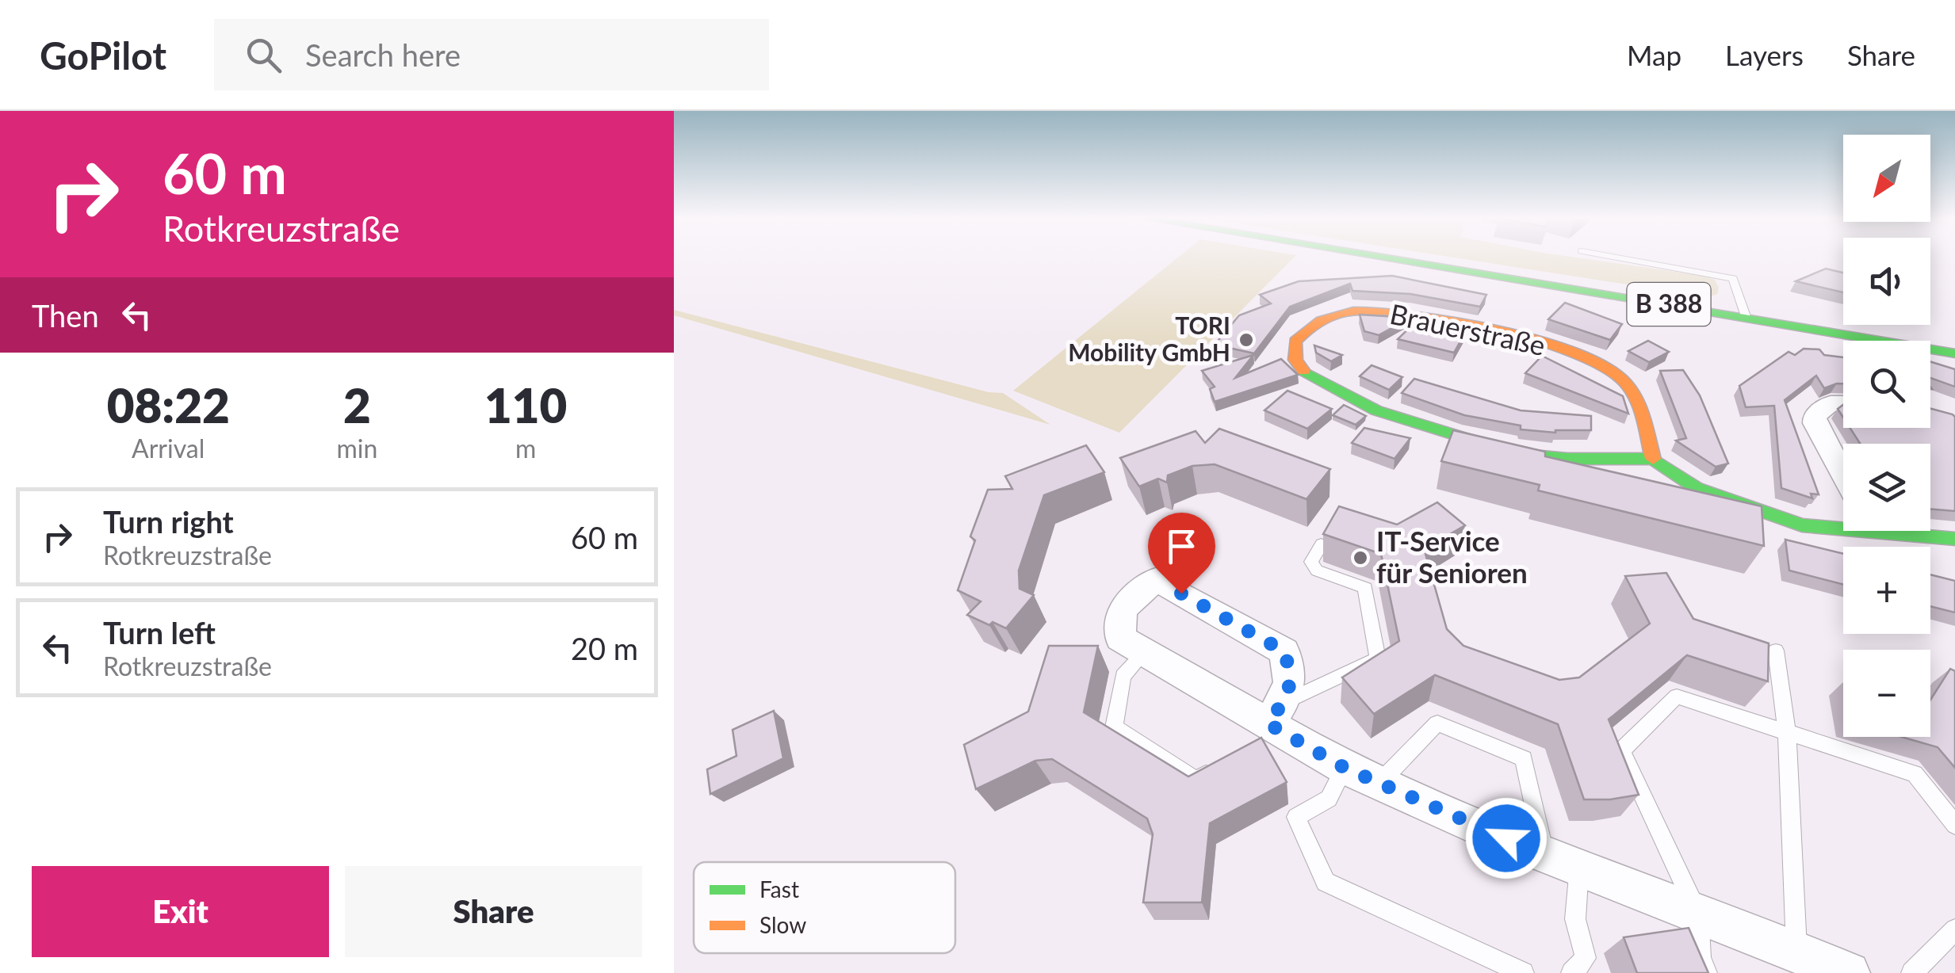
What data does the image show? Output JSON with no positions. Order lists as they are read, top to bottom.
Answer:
{
  "streets": {
    "street": ["B 388", "Brauerstraße"]
  },
  "places": ["TORI Mobility GmbH", "IT-Service für Senioren"],
  "legend": ["Fast", "Slow"],
  "north": "bottom left",
  "page": {
    "header": "GoPilot",
    "search": "Search here",
    "nav": ["Map", "Layers", "Share"],
    "turn": ["60 m", "Rotkreuzstraße"],
    "map_buttons": ["+", "−"],
    "then": "Then",
    "eta": [
      "08:22",
      "Arrival",
      "2",
      "min",
      "110",
      "m"
    ],
    "list": [
      {
        "name": "Turn right",
        "note": "Rotkreuzstraße",
        "value": "60 m"
      },
      {
        "name": "Turn left",
        "note": "Rotkreuzstraße",
        "value": "20 m"
      }
    ],
    "buttons": ["Exit", "Share"]
  }
}
